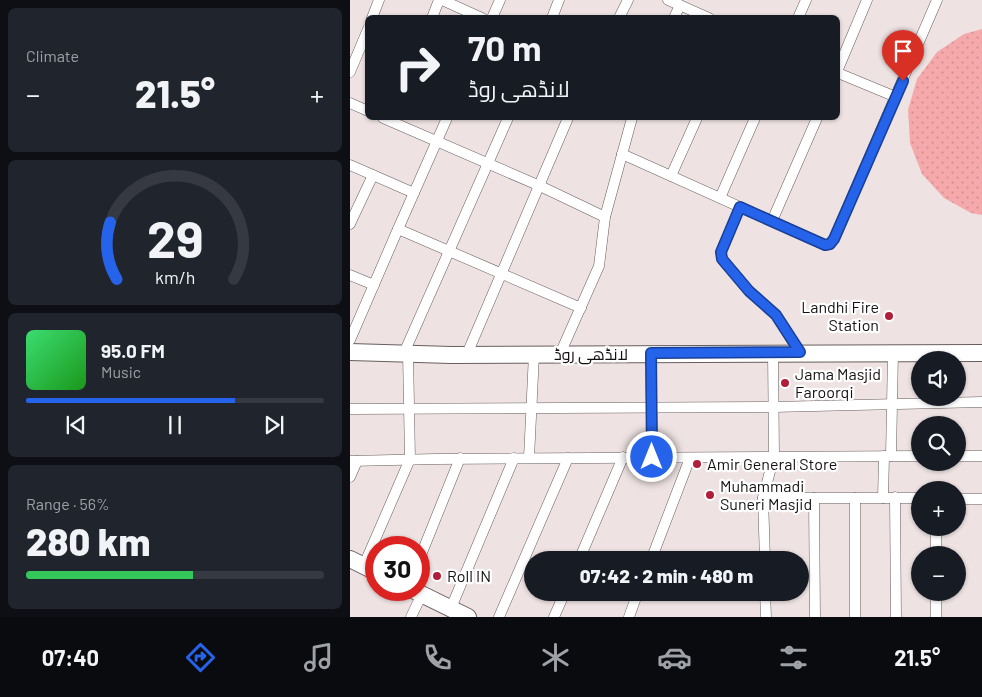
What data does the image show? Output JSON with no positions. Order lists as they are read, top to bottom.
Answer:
{
  "streets": {
    "main road": ["لانڈھی روڈ"]
  },
  "places": [
    "Landhi Fire Station",
    "Jama Masjid Faroorqi",
    "Amir General Store",
    "Muhammadi Suneri Masjid",
    "Roll IN"
  ],
  "page": {
    "tile": [
      "Climate",
      ["Range · 56%", "280 km"]
    ],
    "turn": ["70 m", "لانڈھی روڈ"],
    "heat": ["−", "21.5°", "+"],
    "song": ["95.0 FM", "Music"],
    "map_buttons": ["+", "−"],
    "limit": "30",
    "trip": "07:42 · 2 min · 480 m",
    "tabs": ["07:40", "21.5°"],
    "gauge": ["29", "km/h"]
  }
}
